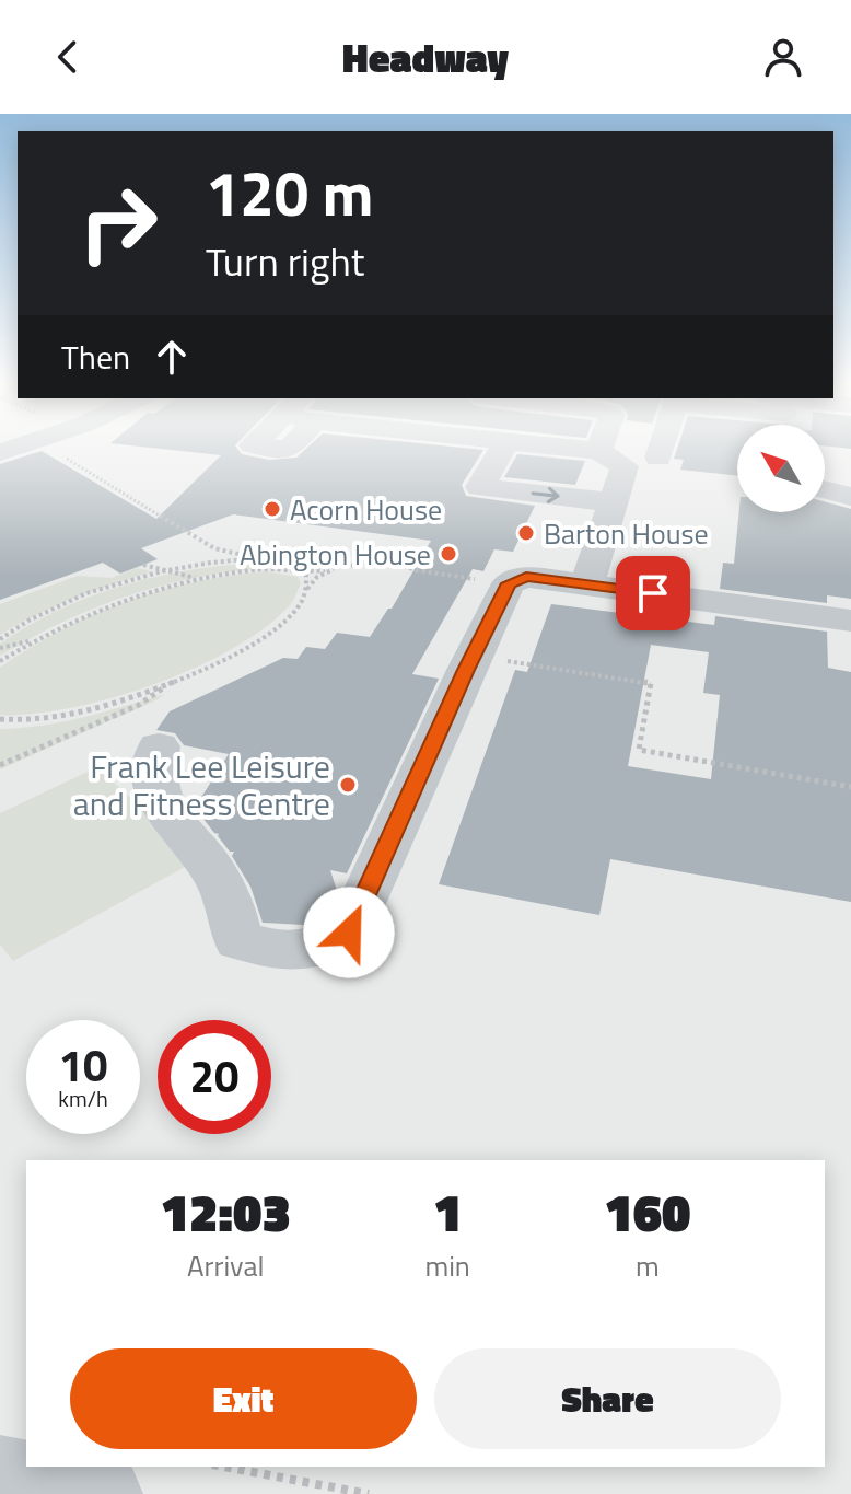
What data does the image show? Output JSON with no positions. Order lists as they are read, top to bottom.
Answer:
{
  "places": [
    "Acorn House",
    "Barton House",
    "Abington House",
    "Frank Lee Leisure and Fitness Centre"
  ],
  "north": "top left",
  "page": {
    "header": "Headway",
    "turn": ["120 m", "Turn right"],
    "then": "Then",
    "speed": "10 km/h",
    "limit": "20",
    "eta": [
      "12:03",
      "Arrival",
      "1",
      "min",
      "160",
      "m"
    ],
    "buttons": ["Exit", "Share"]
  }
}
